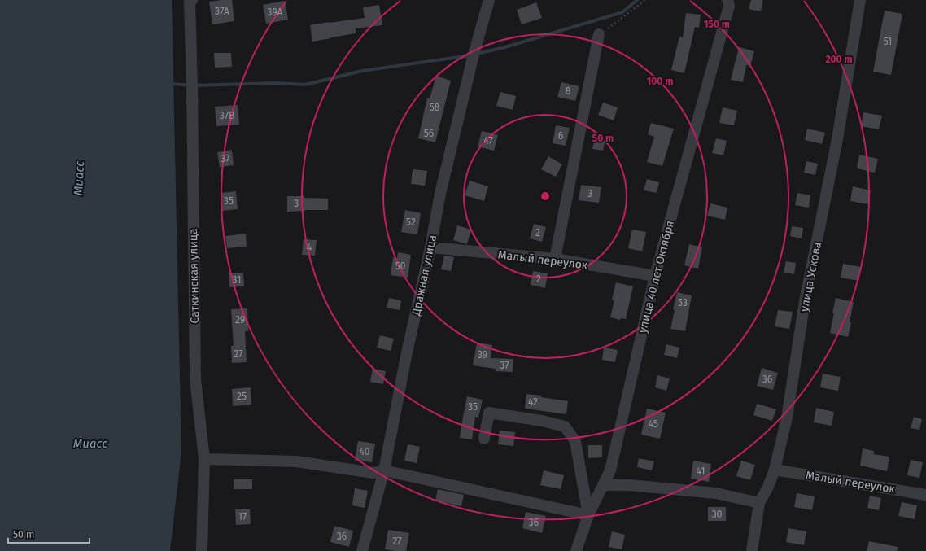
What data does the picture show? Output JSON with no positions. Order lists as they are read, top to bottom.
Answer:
{
  "streets": {
    "street": [
      "Малый переулок",
      "Дражная улица",
      "Саткинская улица",
      "улица 40 лет Октября",
      "улица Ускова"
    ]
  },
  "crossings": [
    ["Малый переулок", "Дражная улица"],
    ["Малый переулок", "улица 40 лет Октября"],
    ["Малый переулок", "улица Ускова"]
  ],
  "water": ["Миасс"],
  "house_numbers": [
    "37А",
    "39А",
    "51",
    "8",
    "58",
    "37В",
    "56",
    "6",
    "47",
    "37",
    "3",
    "35",
    "3",
    "52",
    "2",
    "4",
    "50",
    "2",
    "31",
    "53",
    "29",
    "27",
    "39",
    "37",
    "36",
    "25",
    "42",
    "35",
    "45",
    "40",
    "41",
    "30",
    "17",
    "36",
    "36",
    "27"
  ],
  "scale_bar": "50 m",
  "rings": [
    "150 m",
    "200 m",
    "100 m",
    "50 m"
  ]
}
